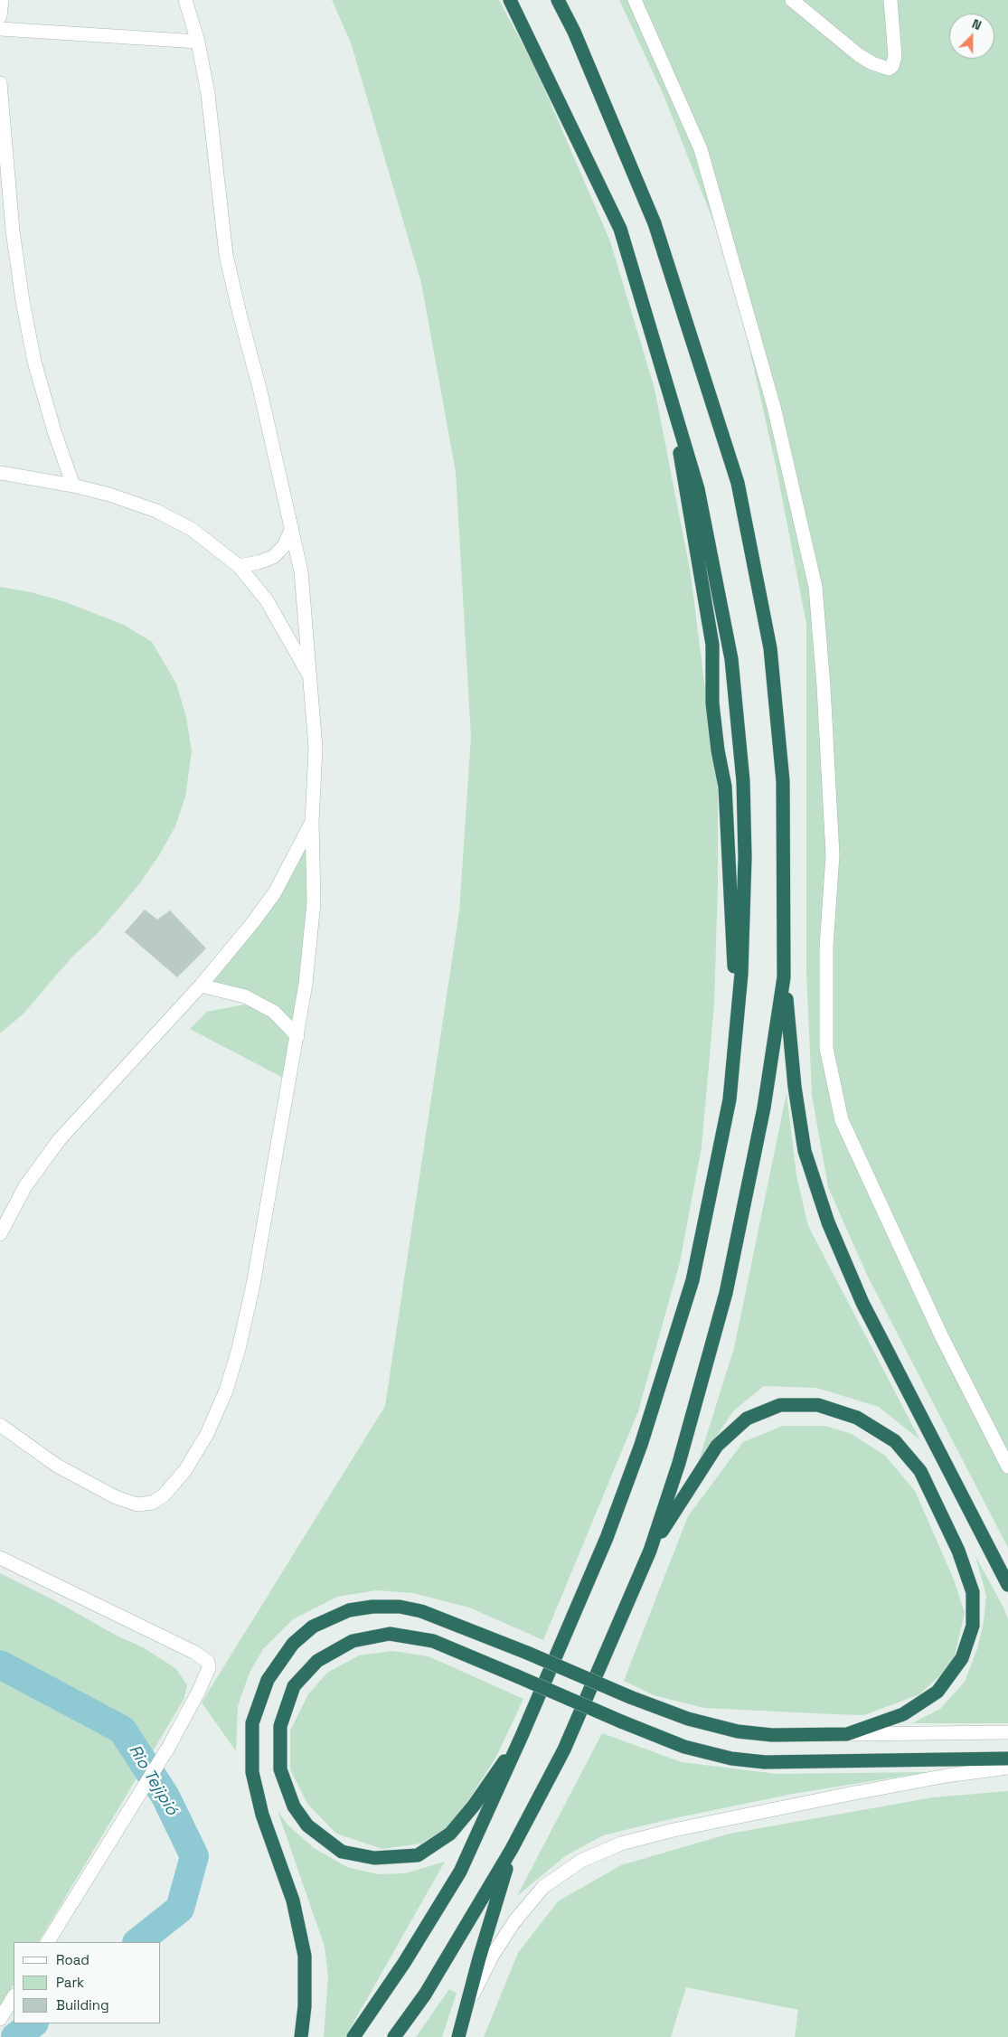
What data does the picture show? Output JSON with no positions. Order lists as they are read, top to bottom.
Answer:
{
  "water": ["Rio Tejipió"],
  "legend": ["Road", "Park", "Building"],
  "north": "top right"
}
